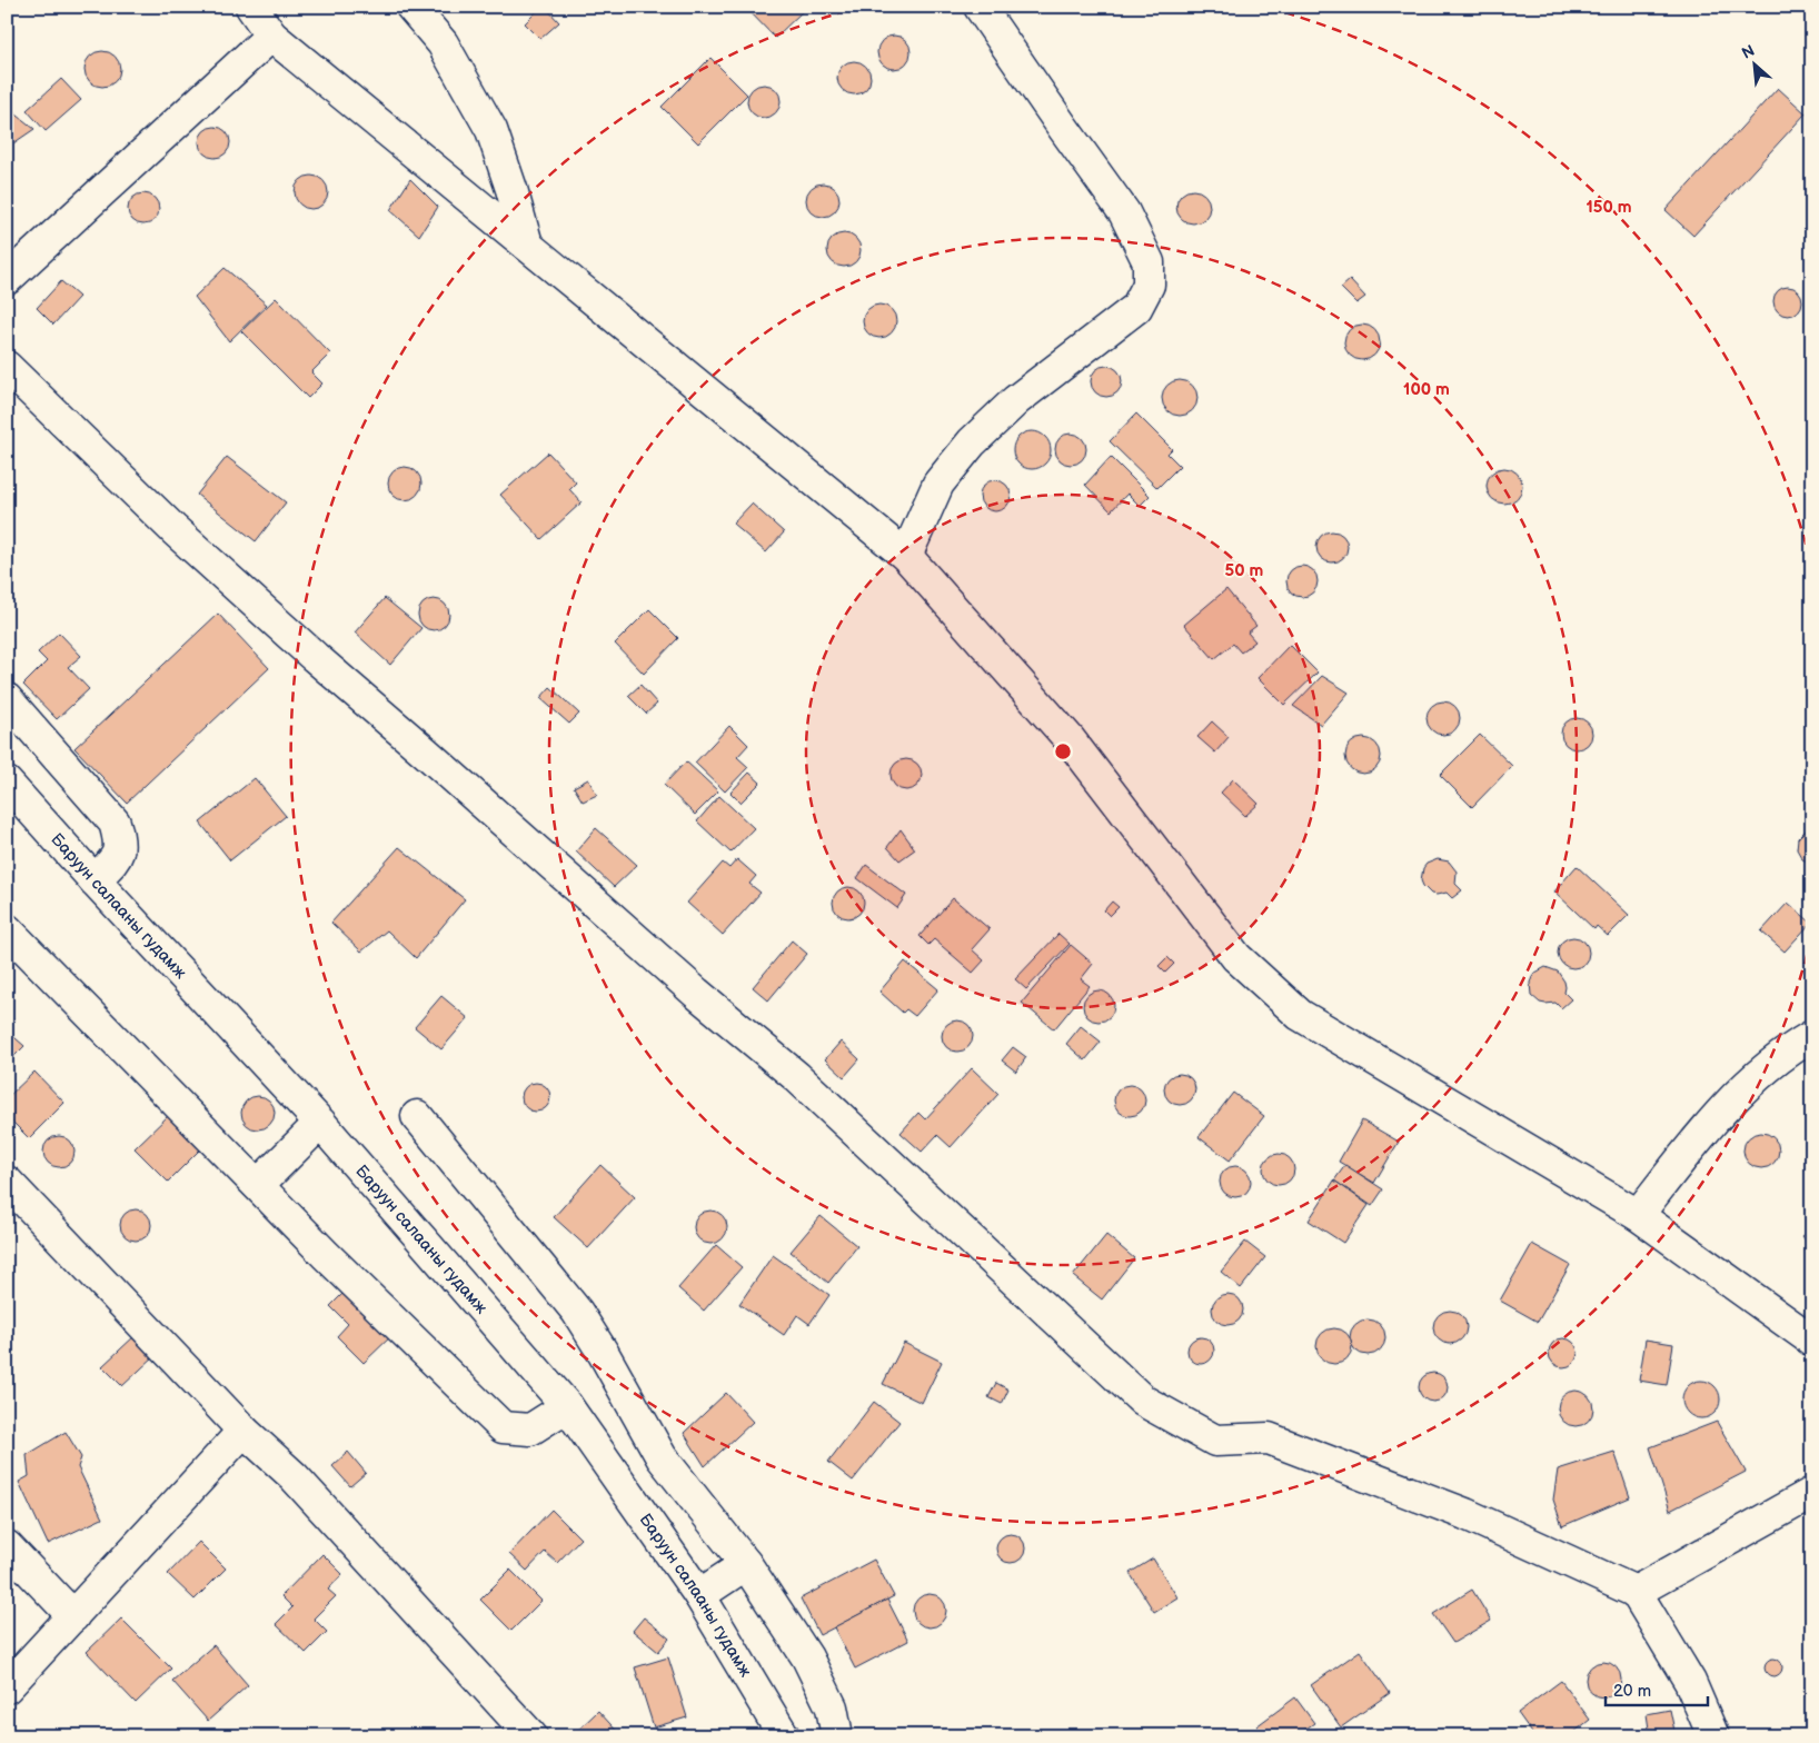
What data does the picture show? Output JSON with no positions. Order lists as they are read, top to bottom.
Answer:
{
  "streets": {
    "street": ["Баруун салааны гудамж"]
  },
  "scale_bar": "20 m",
  "north": "top left",
  "rings": ["150 m", "100 m", "50 m"]
}
